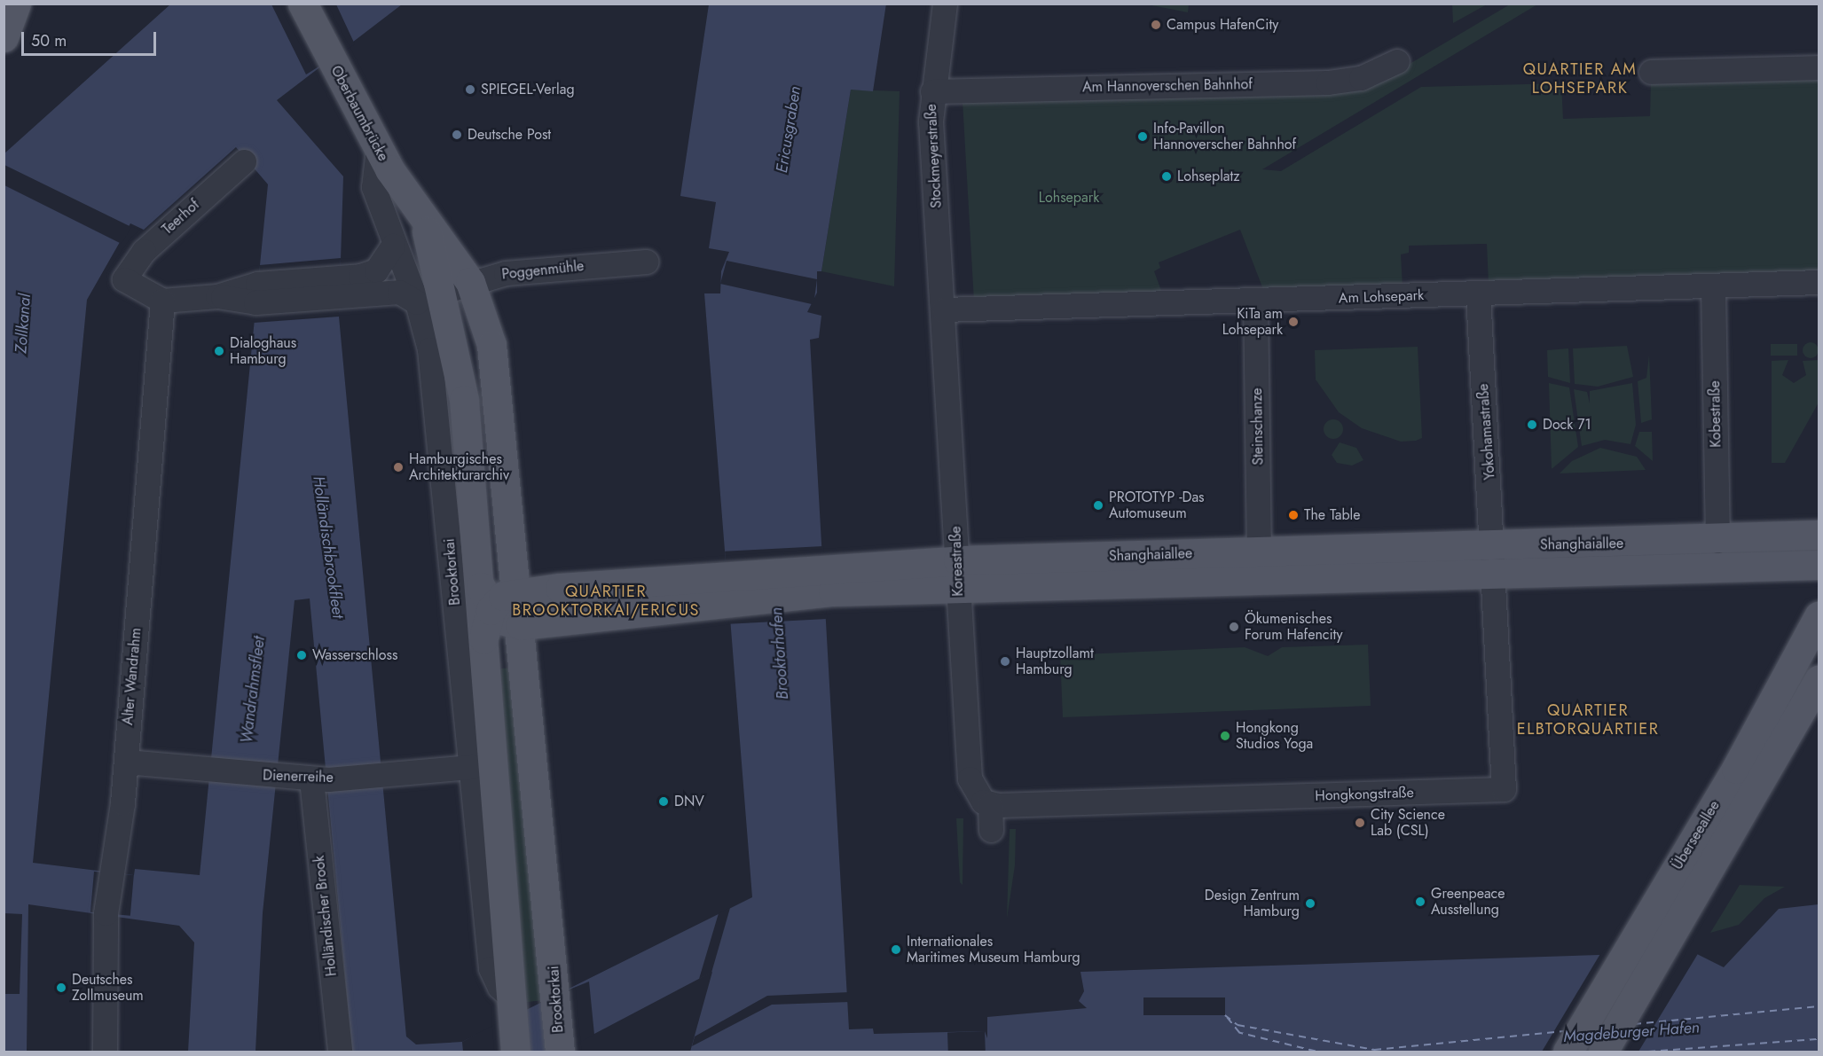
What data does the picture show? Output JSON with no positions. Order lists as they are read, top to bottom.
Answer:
{
  "streets": {
    "main road": [
      "Oberbaumbrücke",
      "Shanghaiallee",
      "Brooktorkai",
      "Überseeallee"
    ],
    "street": [
      "Am Hannoverschen Bahnhof",
      "Stockmeyerstraße",
      "Teerhof",
      "Poggenmühle",
      "Am Lohsepark",
      "Kobestraße",
      "Steinschanze",
      "Yokohamastraße",
      "Koreastraße",
      "Alter Wandrahm",
      "Dienerreihe",
      "Hongkongstraße",
      "Holländischer Brook"
    ]
  },
  "crossings": [
    ["Am Hannoverschen Bahnhof", "Stockmeyerstraße"],
    ["Oberbaumbrücke", "Poggenmühle"],
    ["Oberbaumbrücke", "Brooktorkai"],
    ["Stockmeyerstraße", "Am Lohsepark"],
    ["Stockmeyerstraße", "Koreastraße"],
    ["Teerhof", "Alter Wandrahm"],
    ["Poggenmühle", "Brooktorkai"],
    ["Am Lohsepark", "Kobestraße"],
    ["Am Lohsepark", "Steinschanze"],
    ["Am Lohsepark", "Yokohamastraße"],
    ["Am Lohsepark", "Koreastraße"],
    ["Kobestraße", "Shanghaiallee"],
    ["Steinschanze", "Shanghaiallee"],
    ["Yokohamastraße", "Shanghaiallee"],
    ["Yokohamastraße", "Hongkongstraße"],
    ["Shanghaiallee", "Koreastraße"],
    ["Shanghaiallee", "Brooktorkai"],
    ["Shanghaiallee", "Hongkongstraße"],
    ["Koreastraße", "Hongkongstraße"],
    ["Brooktorkai", "Dienerreihe"],
    ["Alter Wandrahm", "Dienerreihe"],
    ["Dienerreihe", "Holländischer Brook"]
  ],
  "districts": ["QUARTIER AM LOHSEPARK", "QUARTIER BROOKTORKAI/ERICUS", "QUARTIER ELBTORQUARTIER"],
  "water": [
    "Ericusgraben",
    "Zollkanal",
    "Holländischbrookfleet",
    "Brooktorhafen",
    "Wandrahmsfleet",
    "Magdeburger Hafen"
  ],
  "parks": ["Lohsepark"],
  "places": [
    "Campus HafenCity",
    "SPIEGEL-Verlag",
    "Deutsche Post",
    "Info-Pavillon Hannoverscher Bahnhof",
    "Lohseplatz",
    "KiTa am Lohsepark",
    "Dialoghaus Hamburg",
    "Dock 71",
    "Hamburgisches Architekturarchiv",
    "PROTOTYP -Das Automuseum",
    "The Table",
    "Ökumenisches Forum Hafencity",
    "Wasserschloss",
    "Hauptzollamt Hamburg",
    "Hongkong Studios Yoga",
    "DNV",
    "City Science Lab (CSL)",
    "Greenpeace Ausstellung",
    "Design Zentrum Hamburg",
    "Internationales Maritimes Museum Hamburg",
    "Deutsches Zollmuseum"
  ],
  "scale_bar": "50 m"
}
